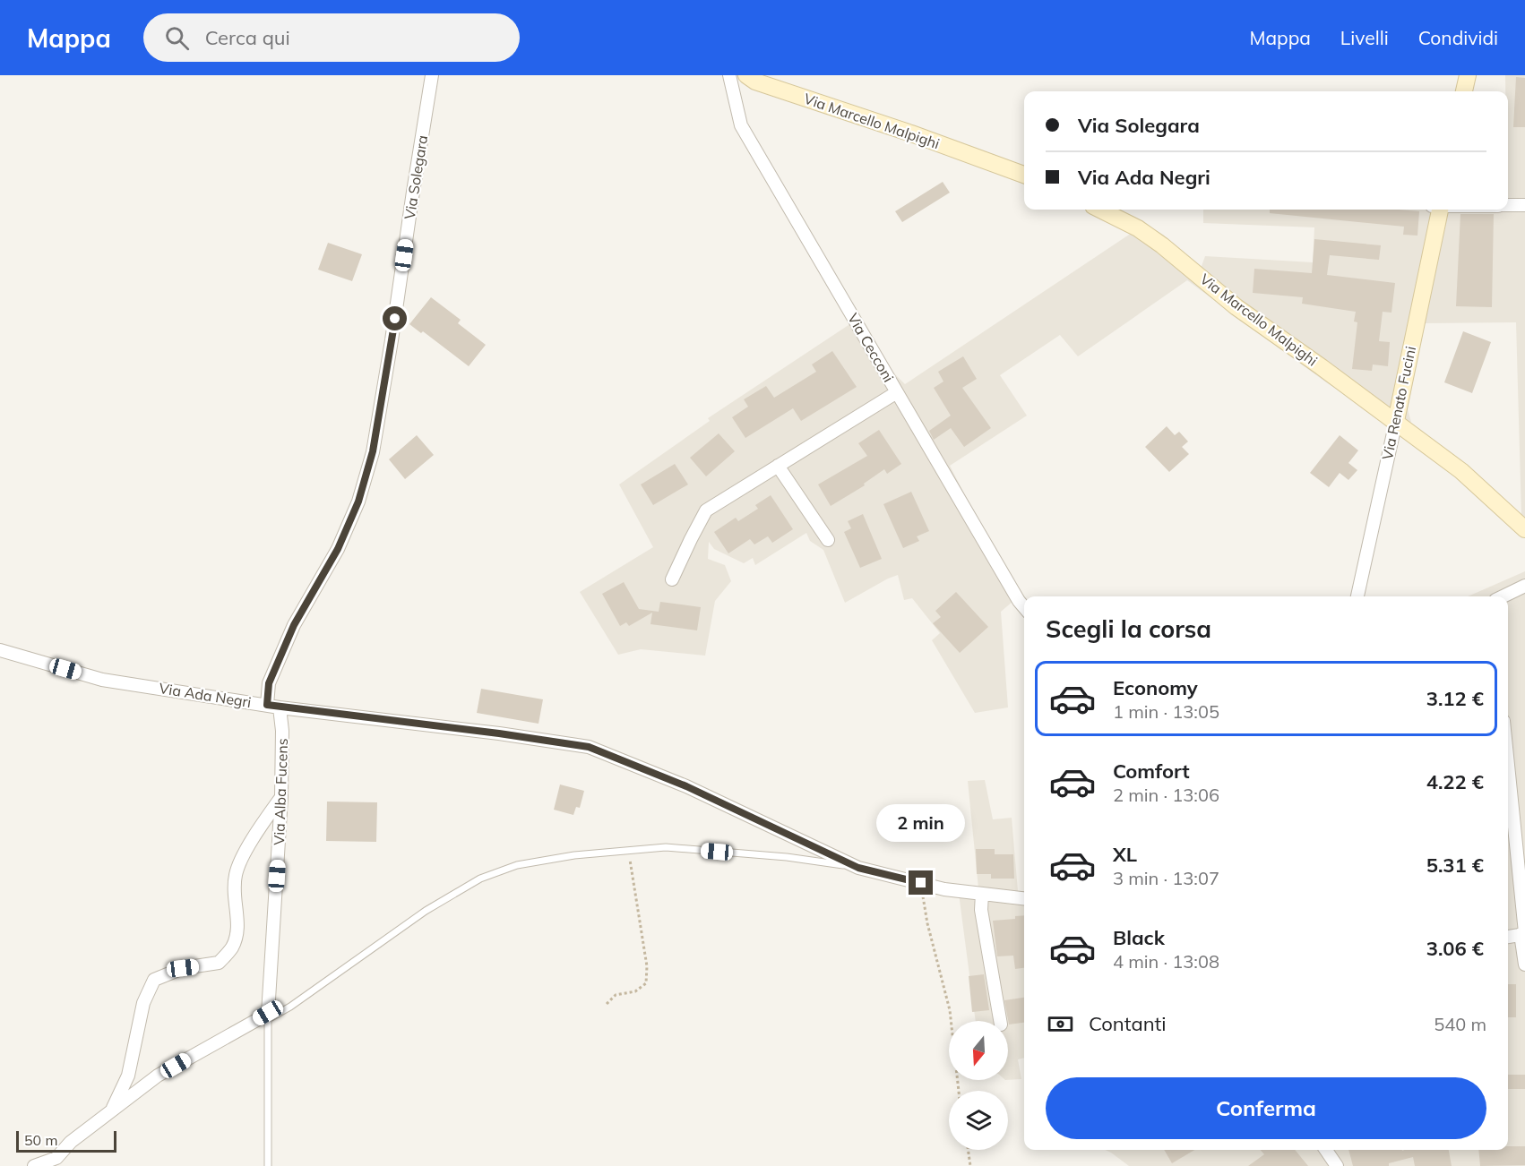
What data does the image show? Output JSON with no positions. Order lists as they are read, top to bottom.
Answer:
{
  "streets": {
    "main road": ["Via Marcello Malpighi", "Via Renato Fucini"],
    "street": [
      "Via Solegara",
      "Via Cecconi",
      "Via Ada Negri",
      "Via Alba Fucens"
    ]
  },
  "crossings": [
    ["Via Marcello Malpighi", "Via Renato Fucini"],
    ["Via Solegara", "Via Ada Negri"],
    ["Via Solegara", "Via Alba Fucens"],
    ["Via Ada Negri", "Via Alba Fucens"]
  ],
  "scale_bar": "50 m",
  "north": "bottom",
  "page": {
    "header": "Mappa",
    "search": "Cerca qui",
    "nav": ["Mappa", "Livelli", "Condividi"],
    "banner": ["Via Solegara", "Via Ada Negri"],
    "heading": "Scegli la corsa",
    "list": [
      {
        "name": "Economy",
        "note": "1 min · 13:05",
        "value": "3.12 €"
      },
      {
        "name": "Comfort",
        "note": "2 min · 13:06",
        "value": "4.22 €"
      },
      {
        "name": "XL",
        "note": "3 min · 13:07",
        "value": "5.31 €"
      },
      {
        "name": "Black",
        "note": "4 min · 13:08",
        "value": "3.06 €"
      }
    ],
    "bubble": "2 min",
    "pay": ["Contanti", "540 m"],
    "buttons": "Conferma",
    "scale": "50 m"
  }
}
